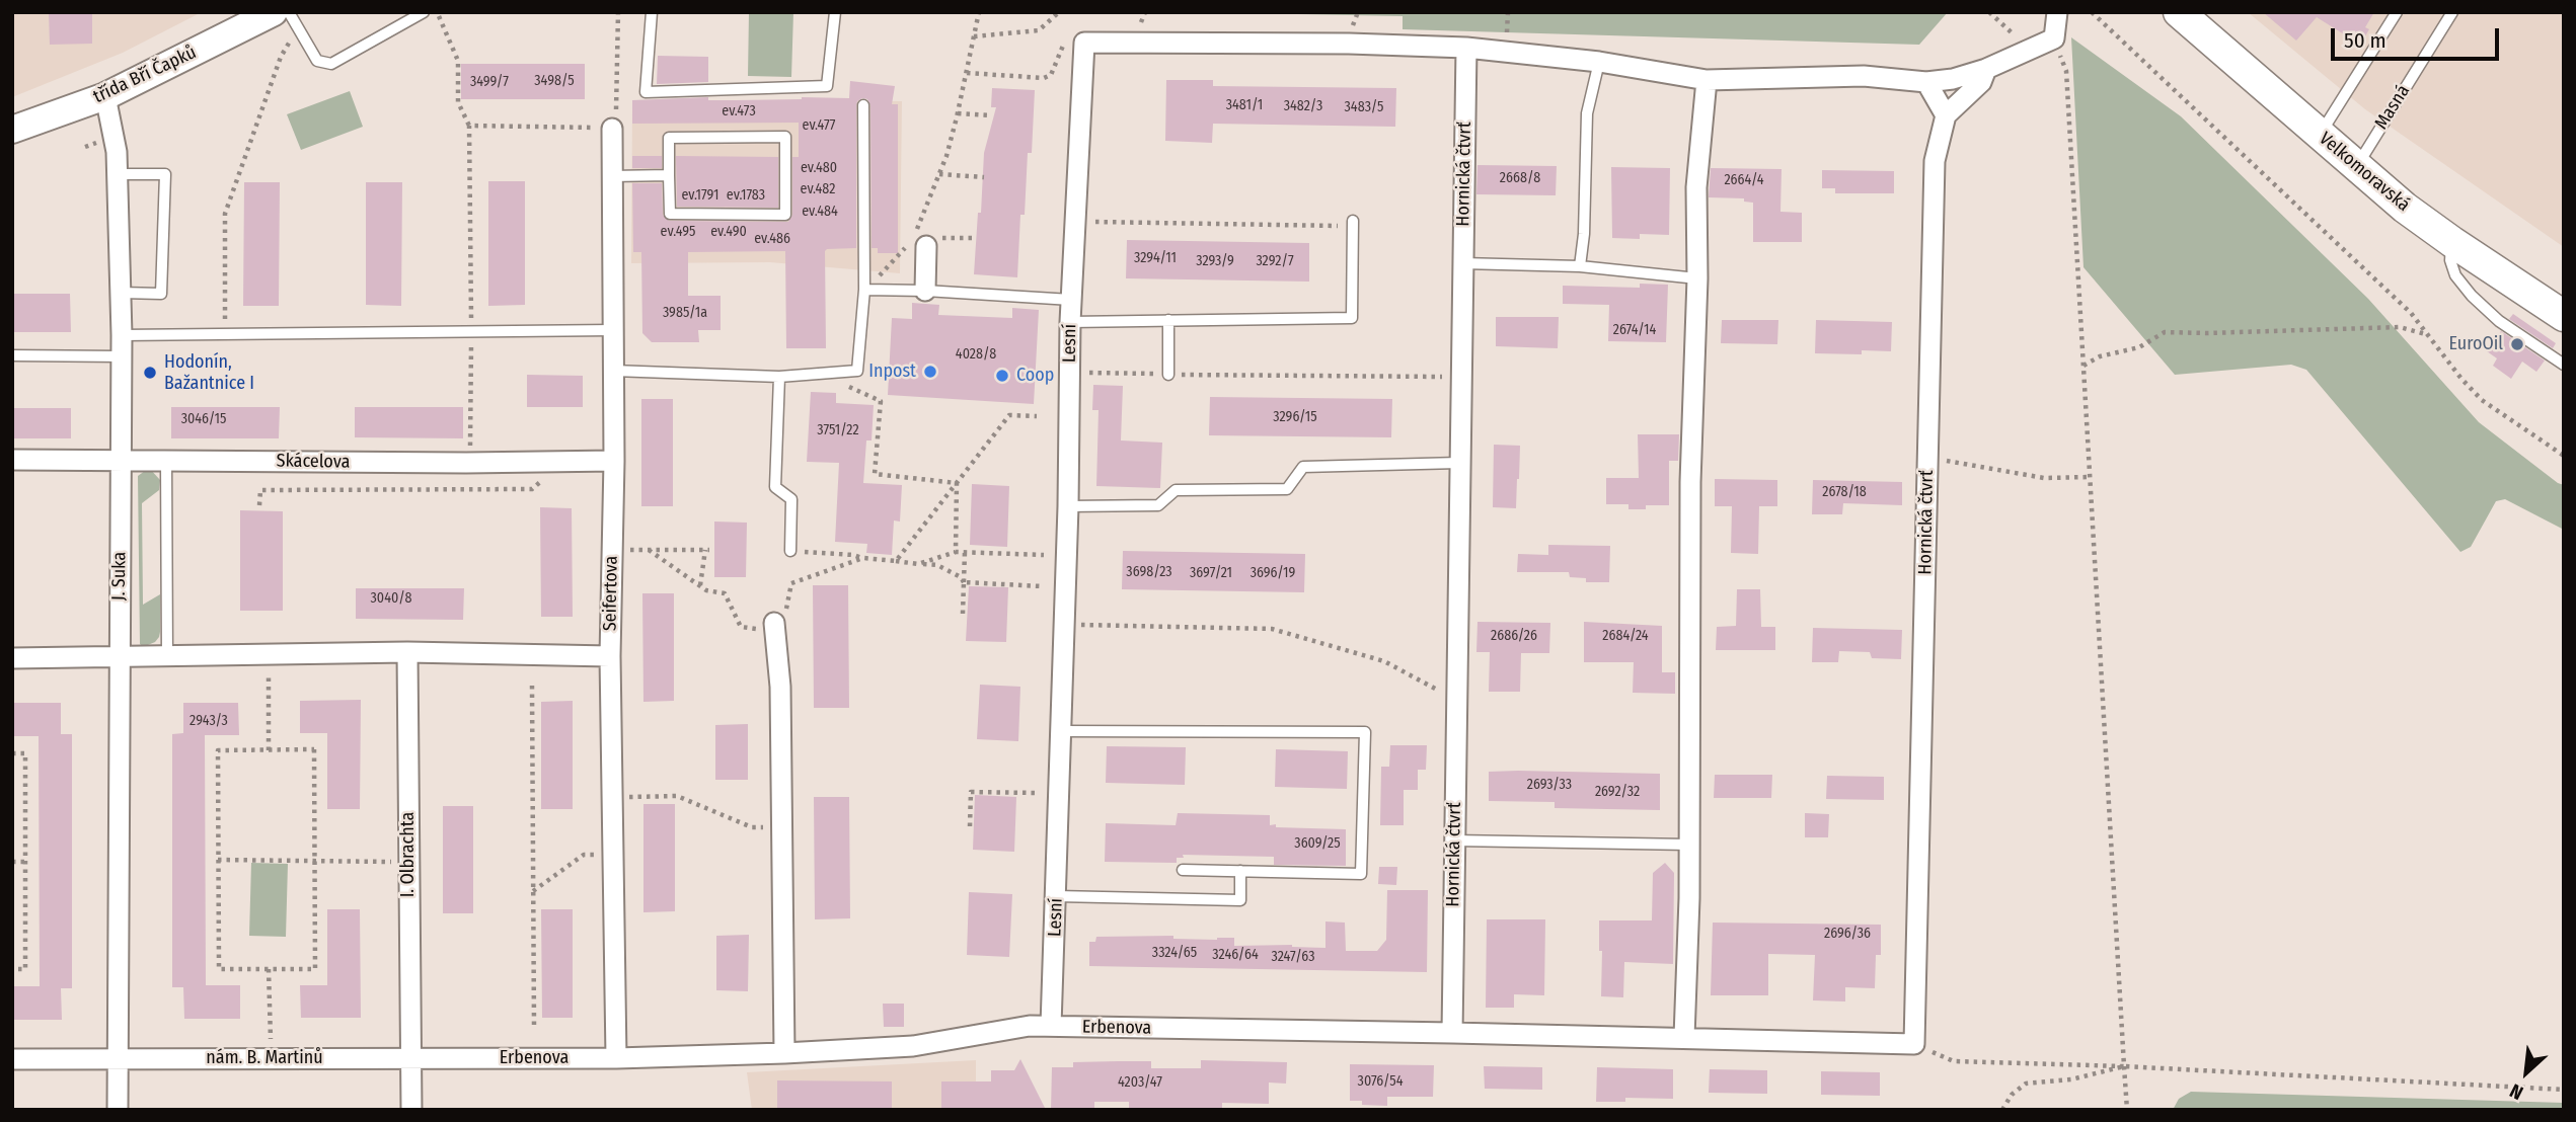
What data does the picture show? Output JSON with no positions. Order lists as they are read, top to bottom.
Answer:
{
  "streets": {
    "main road": ["Velkomoravská"],
    "street": [
      "třída Bří Čapků",
      "Hornická čtvrť",
      "Lesní",
      "Skácelova",
      "J. Suka",
      "Seifertova",
      "I. Olbrachta",
      "Erbenova",
      "nám. B. Martinů"
    ],
    "lane": ["Masná"]
  },
  "crossings": [
    ["třída Bří Čapků", "J. Suka"],
    ["Masná", "Velkomoravská"],
    ["Hornická čtvrť", "Lesní"],
    ["Hornická čtvrť", "Erbenova"],
    ["Lesní", "Erbenova"],
    ["Skácelova", "J. Suka"],
    ["Skácelova", "Seifertova"],
    ["J. Suka", "nám. B. Martinů"],
    ["Seifertova", "Erbenova"],
    ["I. Olbrachta", "Erbenova"],
    ["I. Olbrachta", "nám. B. Martinů"],
    ["Erbenova", "nám. B. Martinů"]
  ],
  "places": [
    "EuroOil",
    "Inpost",
    "Hodonín, Bažantnice I",
    "Coop"
  ],
  "house_numbers": [
    "3498/5",
    "3499/7",
    "3481/1",
    "3482/3",
    "3483/5",
    "ev.473",
    "ev.477",
    "ev.480",
    "2668/8",
    "2664/4",
    "ev.482",
    "ev.1791",
    "ev.1783",
    "ev.484",
    "ev.495",
    "ev.490",
    "ev.486",
    "3294/11",
    "3293/9",
    "3292/7",
    "3985/1a",
    "2674/14",
    "4028/8",
    "3296/15",
    "3046/15",
    "3751/22",
    "2678/18",
    "3698/23",
    "3697/21",
    "3696/19",
    "3040/8",
    "2686/26",
    "2684/24",
    "2943/3",
    "2693/33",
    "2692/32",
    "3609/25",
    "2696/36",
    "3324/65",
    "3246/64",
    "3247/63",
    "3076/54",
    "4203/47"
  ],
  "scale_bar": "50 m",
  "north": "bottom left"
}
